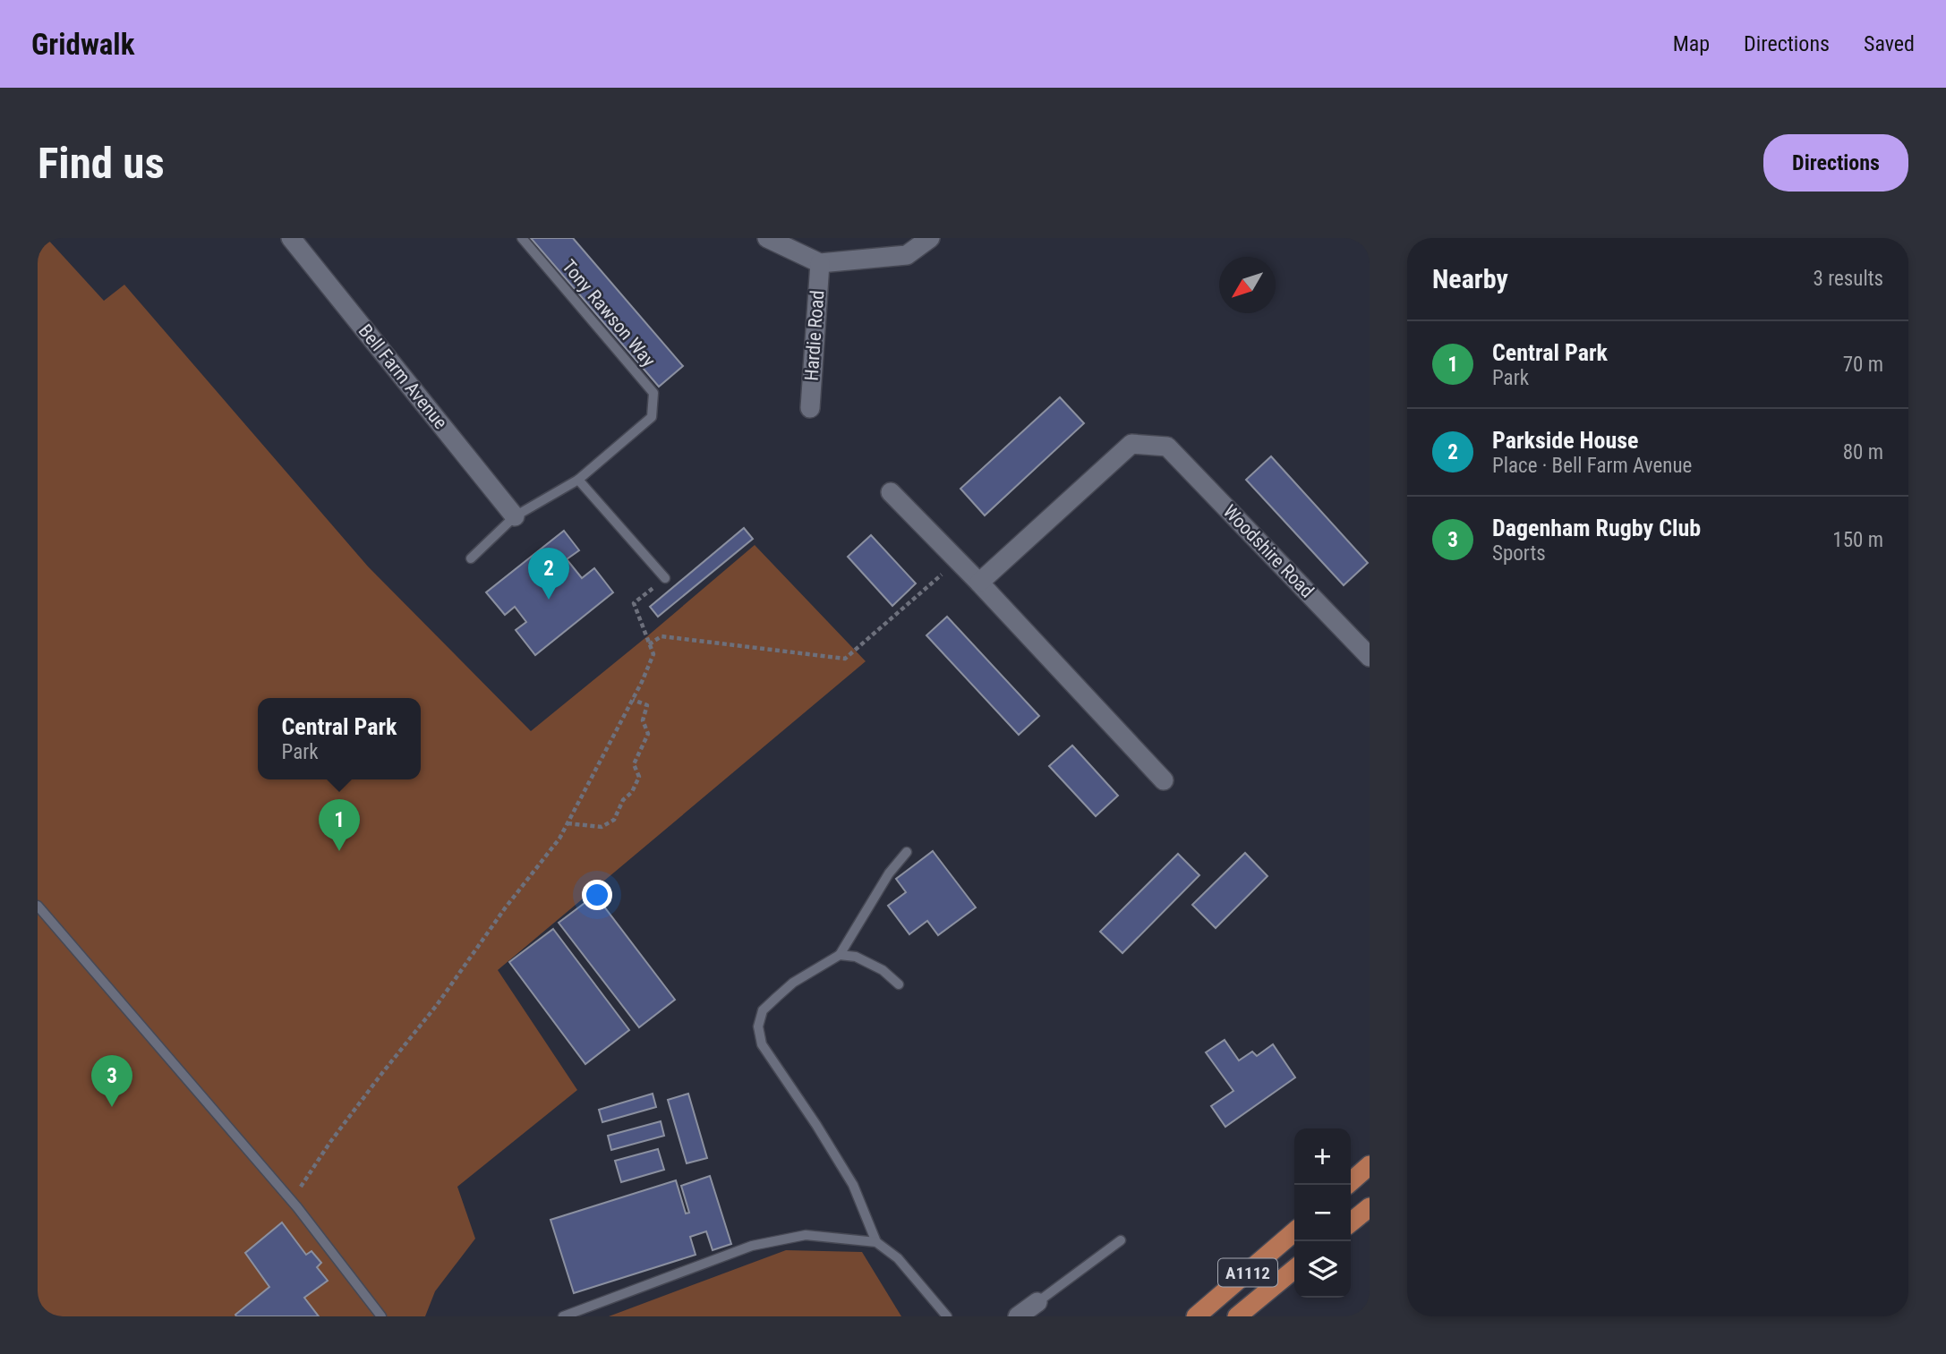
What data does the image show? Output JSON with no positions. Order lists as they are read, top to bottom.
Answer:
{
  "streets": {
    "main road": ["A1112"],
    "street": ["Hardie Road", "Bell Farm Avenue", "Woodshire Road"],
    "lane": ["Tony Rawson Way"]
  },
  "north": "bottom left",
  "page": {
    "header": "Gridwalk",
    "nav": ["Map", "Directions", "Saved"],
    "buttons": "Directions",
    "title": "Find us",
    "heading": ["Nearby", "3 results"],
    "list": [
      {
        "mark": "1",
        "name": "Central Park",
        "note": "Park",
        "value": "70 m"
      },
      {
        "mark": "2",
        "name": "Parkside House",
        "note": "Place · Bell Farm Avenue",
        "value": "80 m"
      },
      {
        "mark": "3",
        "name": "Dagenham Rugby Club",
        "note": "Sports",
        "value": "150 m"
      }
    ],
    "pins": ["2", "1", "3"],
    "popup": ["Central Park", "Park"],
    "map_buttons": ["+", "−"]
  }
}
